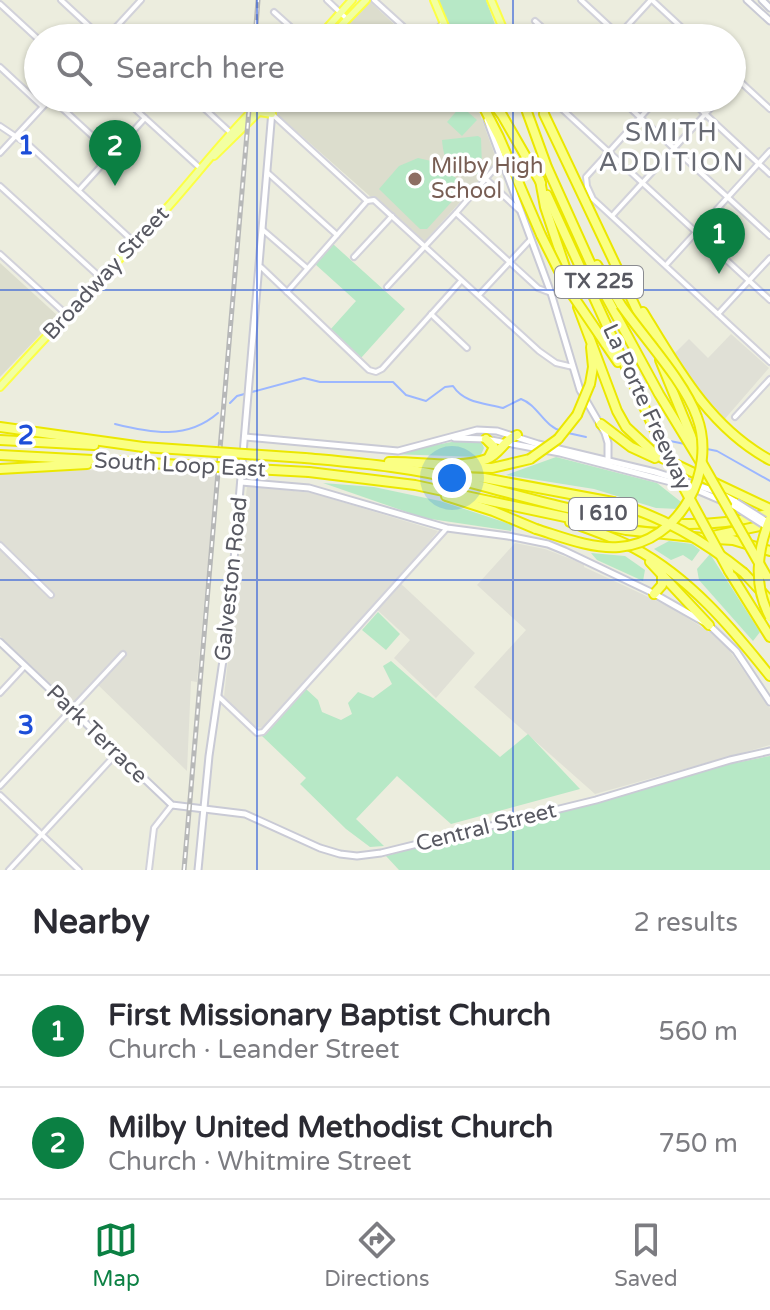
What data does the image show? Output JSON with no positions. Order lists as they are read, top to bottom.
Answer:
{
  "streets": {
    "highway": [
      "TX 225",
      "La Porte Freeway",
      "South Loop East",
      "I 610"
    ],
    "main road": [
      "Broadway Street",
      "Galveston Road",
      "Park Terrace",
      "Central Street"
    ]
  },
  "crossings": [
    ["TX 225", "La Porte Freeway"],
    ["South Loop East", "I 610"],
    ["Galveston Road", "Central Street"]
  ],
  "districts": ["SMITH ADDITION"],
  "places": ["Milby High School"],
  "page": {
    "search": "Search here",
    "pins": ["2", "1"],
    "heading": ["Nearby", "2 results"],
    "list": [
      {
        "mark": "1",
        "name": "First Missionary Baptist Church",
        "note": "Church · Leander Street",
        "value": "560 m"
      },
      {
        "mark": "2",
        "name": "Milby United Methodist Church",
        "note": "Church · Whitmire Street",
        "value": "750 m"
      }
    ],
    "nav": ["Map", "Directions", "Saved"]
  },
  "grid": {
    "rows": ["1", "2", "3"]
  }
}
